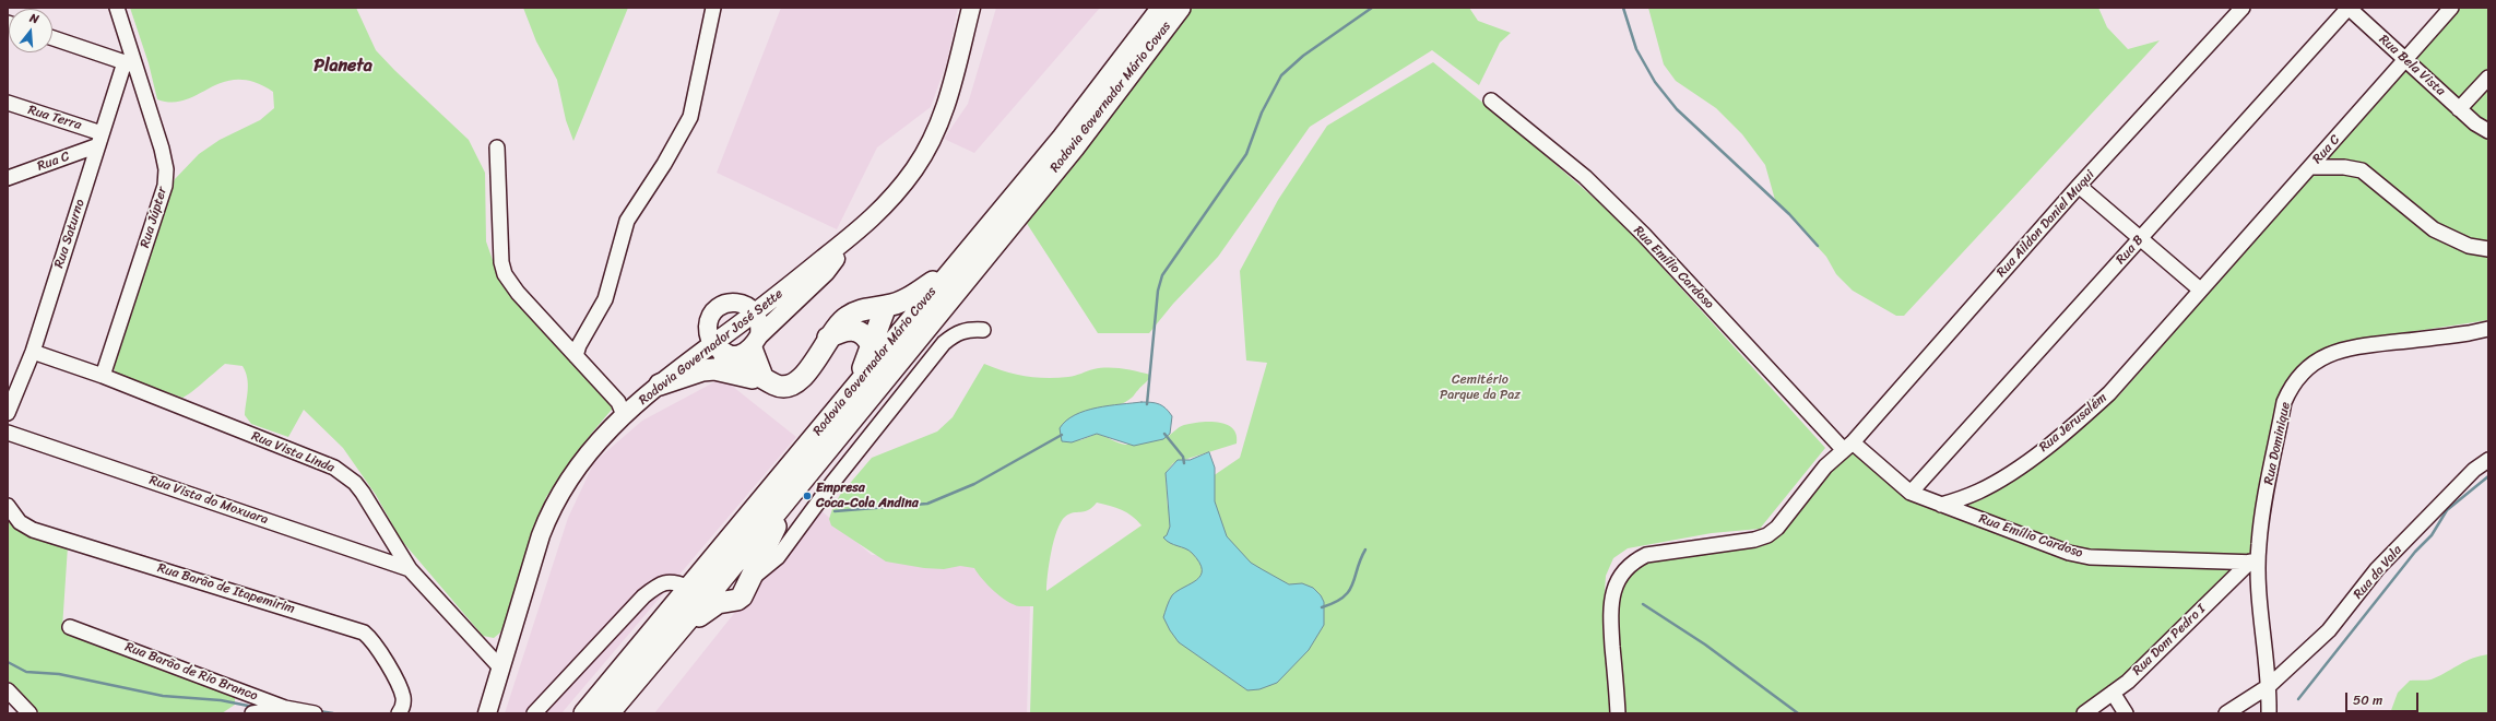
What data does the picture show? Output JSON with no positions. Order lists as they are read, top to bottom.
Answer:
{
  "streets": {
    "highway": ["Rodovia Governador Mário Covas"],
    "main road": ["Rodovia Governador José Sette"],
    "street": [
      "Rua Bela Vista",
      "Rua Terra",
      "Rua C",
      "Rua Júpter",
      "Rua Aildon Daniel Muqui",
      "Rua Saturno",
      "Rua B",
      "Rua Emílio Cardoso",
      "Rua Jerusalém",
      "Rua Dominique",
      "Rua Vista Linda",
      "Rua Vista do Moxuara",
      "Rua da Vala",
      "Rua Barão de Itapemirim",
      "Rua Dom Pedro I",
      "Rua Barão de Rio Branco"
    ]
  },
  "crossings": [
    ["Rua Bela Vista", "Rua C"],
    ["Rua Bela Vista", "Rua B"],
    ["Rua Terra", "Rua C"],
    ["Rua Terra", "Rua Saturno"],
    ["Rua C", "Rua Saturno"],
    ["Rua C", "Rua Jerusalém"],
    ["Rua Júpter", "Rua Saturno"],
    ["Rua Júpter", "Rua Vista Linda"],
    ["Rua Aildon Daniel Muqui", "Rua Emílio Cardoso"],
    ["Rua Saturno", "Rua Vista Linda"],
    ["Rua B", "Rua Emílio Cardoso"],
    ["Rua Emílio Cardoso", "Rua Jerusalém"],
    ["Rua Emílio Cardoso", "Rua Dominique"],
    ["Rua Emílio Cardoso", "Rua Dom Pedro I"],
    ["Rodovia Governador José Sette", "Rua Vista Linda"],
    ["Rua Dominique", "Rua da Vala"],
    ["Rua Dominique", "Rua Dom Pedro I"],
    ["Rua Vista Linda", "Rua Vista do Moxuara"]
  ],
  "districts": ["Planeta"],
  "parks": ["Cemitério Parque da Paz"],
  "places": ["Empresa Coca-Cola Andina"],
  "scale_bar": "50 m",
  "north": "top"
}
